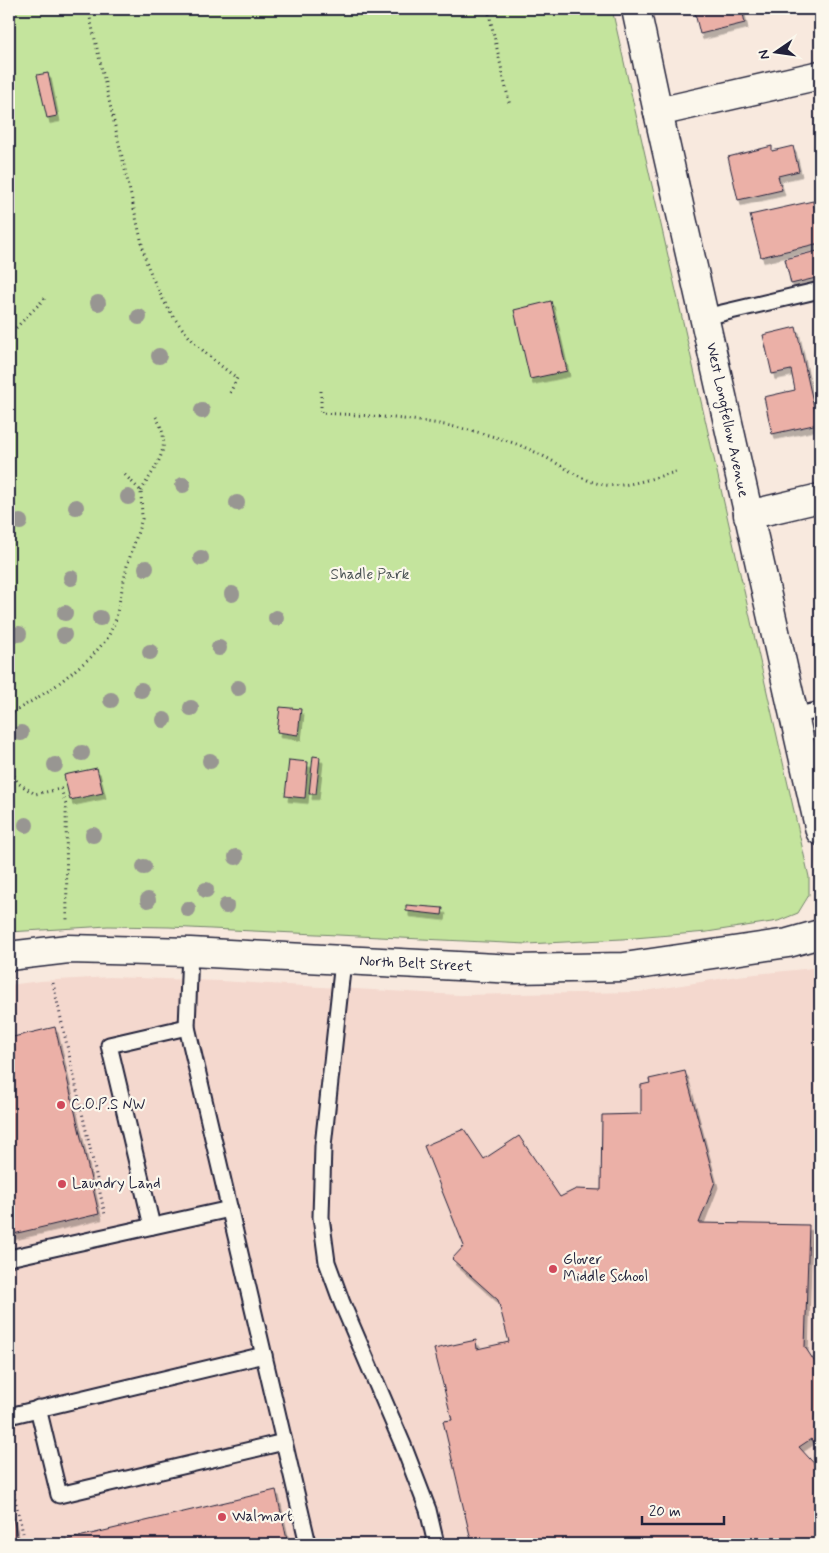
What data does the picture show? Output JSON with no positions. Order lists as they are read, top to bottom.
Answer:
{
  "streets": {
    "street": ["West Longfellow Avenue", "North Belt Street"]
  },
  "parks": ["Shadle Park"],
  "places": [
    "C.O.P.S NW",
    "Laundry Land",
    "Glover Middle School",
    "Walmart"
  ],
  "scale_bar": "20 m",
  "north": "left"
}
